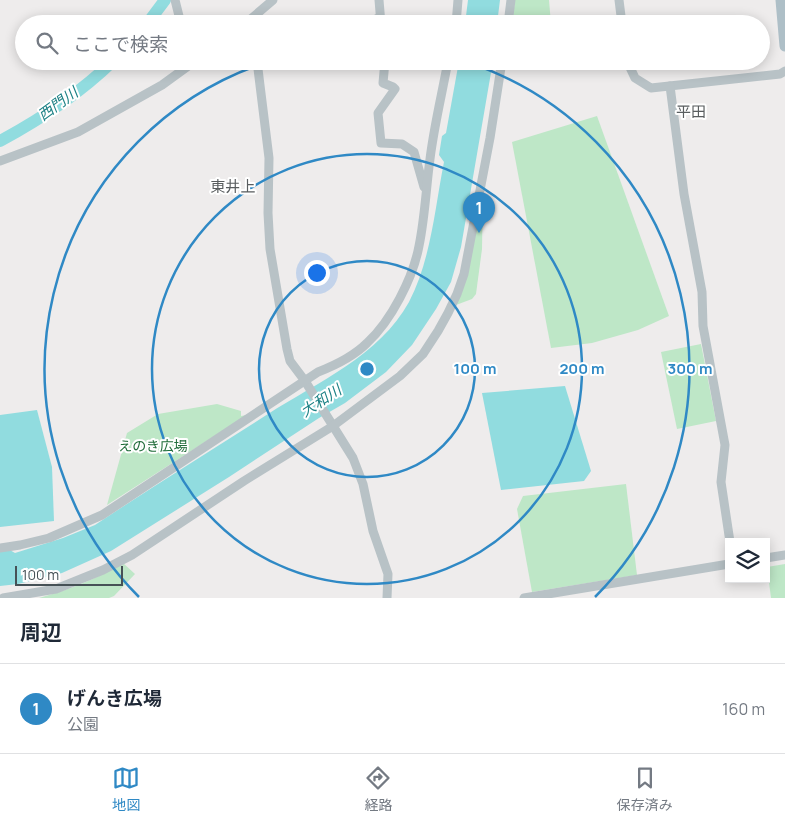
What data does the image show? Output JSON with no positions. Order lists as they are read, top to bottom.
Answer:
{
  "districts": ["平田", "東井上"],
  "water": ["西門川", "大和川"],
  "parks": ["えのき広場"],
  "scale_bar": "100 m",
  "page": {
    "search": "ここで検索",
    "pins": "1",
    "scale": "100 m",
    "heading": "周辺",
    "list": [
      {
        "mark": "1",
        "name": "げんき広場",
        "note": "公園",
        "value": "160 m"
      }
    ],
    "nav": ["地図", "経路", "保存済み"]
  },
  "rings": ["100 m", "200 m", "300 m"]
}
